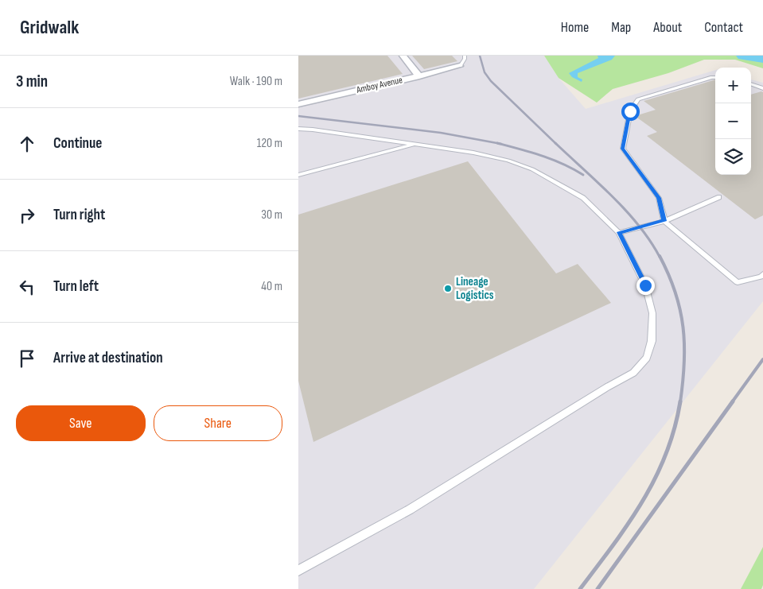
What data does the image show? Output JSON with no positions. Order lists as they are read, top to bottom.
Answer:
{
  "streets": {
    "street": ["Amboy Avenue"]
  },
  "places": ["Lineage Logistics"],
  "page": {
    "header": "Gridwalk",
    "nav": [
      "Home",
      "Map",
      "About",
      "Contact"
    ],
    "heading": ["3 min", "Walk · 190 m"],
    "map_buttons": ["+", "−"],
    "list": [
      ["Continue", "120 m"],
      ["Turn right", "30 m"],
      ["Turn left", "40 m"],
      "Arrive at destination"
    ],
    "buttons": ["Save", "Share"]
  }
}
